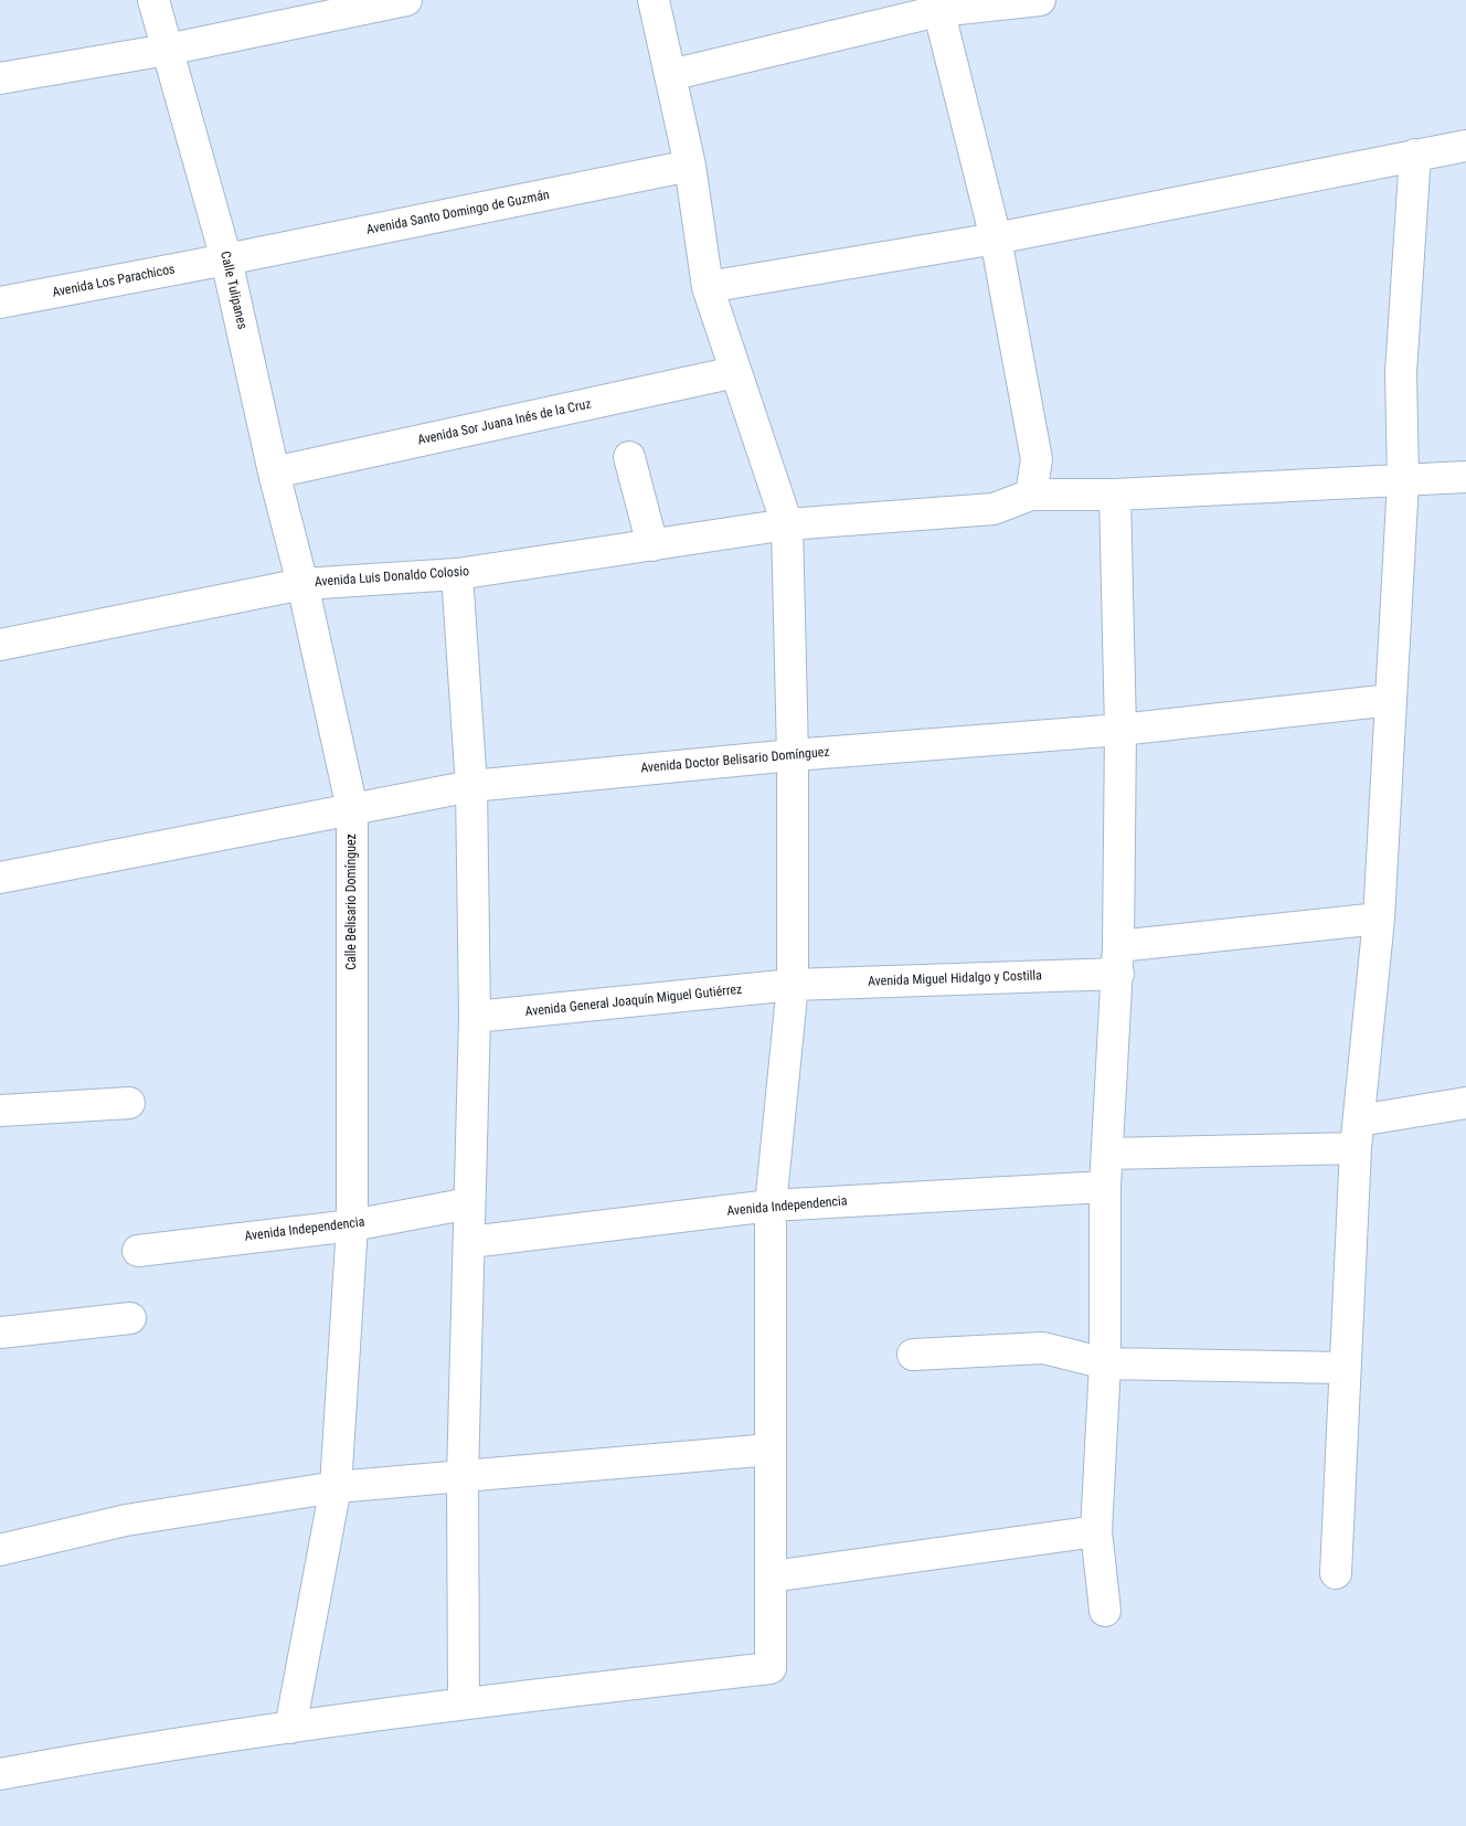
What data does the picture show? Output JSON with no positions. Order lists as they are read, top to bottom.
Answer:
{
  "streets": {
    "street": [
      "Avenida Santo Domingo de Guzmán",
      "Avenida Los Parachicos",
      "Calle Tulipanes",
      "Avenida Sor Juana Inés de la Cruz",
      "Avenida Luis Donaldo Colosio",
      "Avenida Doctor Belisario Domínguez",
      "Calle Belisario Domínguez",
      "Avenida Miguel Hidalgo y Costilla",
      "Avenida General Joaquín Miguel Gutiérrez",
      "Avenida Independencia"
    ]
  },
  "crossings": [
    ["Avenida Santo Domingo de Guzmán", "Avenida Los Parachicos"],
    ["Avenida Santo Domingo de Guzmán", "Calle Tulipanes"],
    ["Avenida Los Parachicos", "Calle Tulipanes"],
    ["Calle Tulipanes", "Avenida Sor Juana Inés de la Cruz"],
    ["Calle Tulipanes", "Avenida Luis Donaldo Colosio"],
    ["Calle Tulipanes", "Calle Belisario Domínguez"],
    ["Avenida Luis Donaldo Colosio", "Calle Belisario Domínguez"],
    ["Avenida Doctor Belisario Domínguez", "Calle Belisario Domínguez"],
    ["Calle Belisario Domínguez", "Avenida Independencia"],
    ["Avenida Miguel Hidalgo y Costilla", "Avenida General Joaquín Miguel Gutiérrez"]
  ]
}
